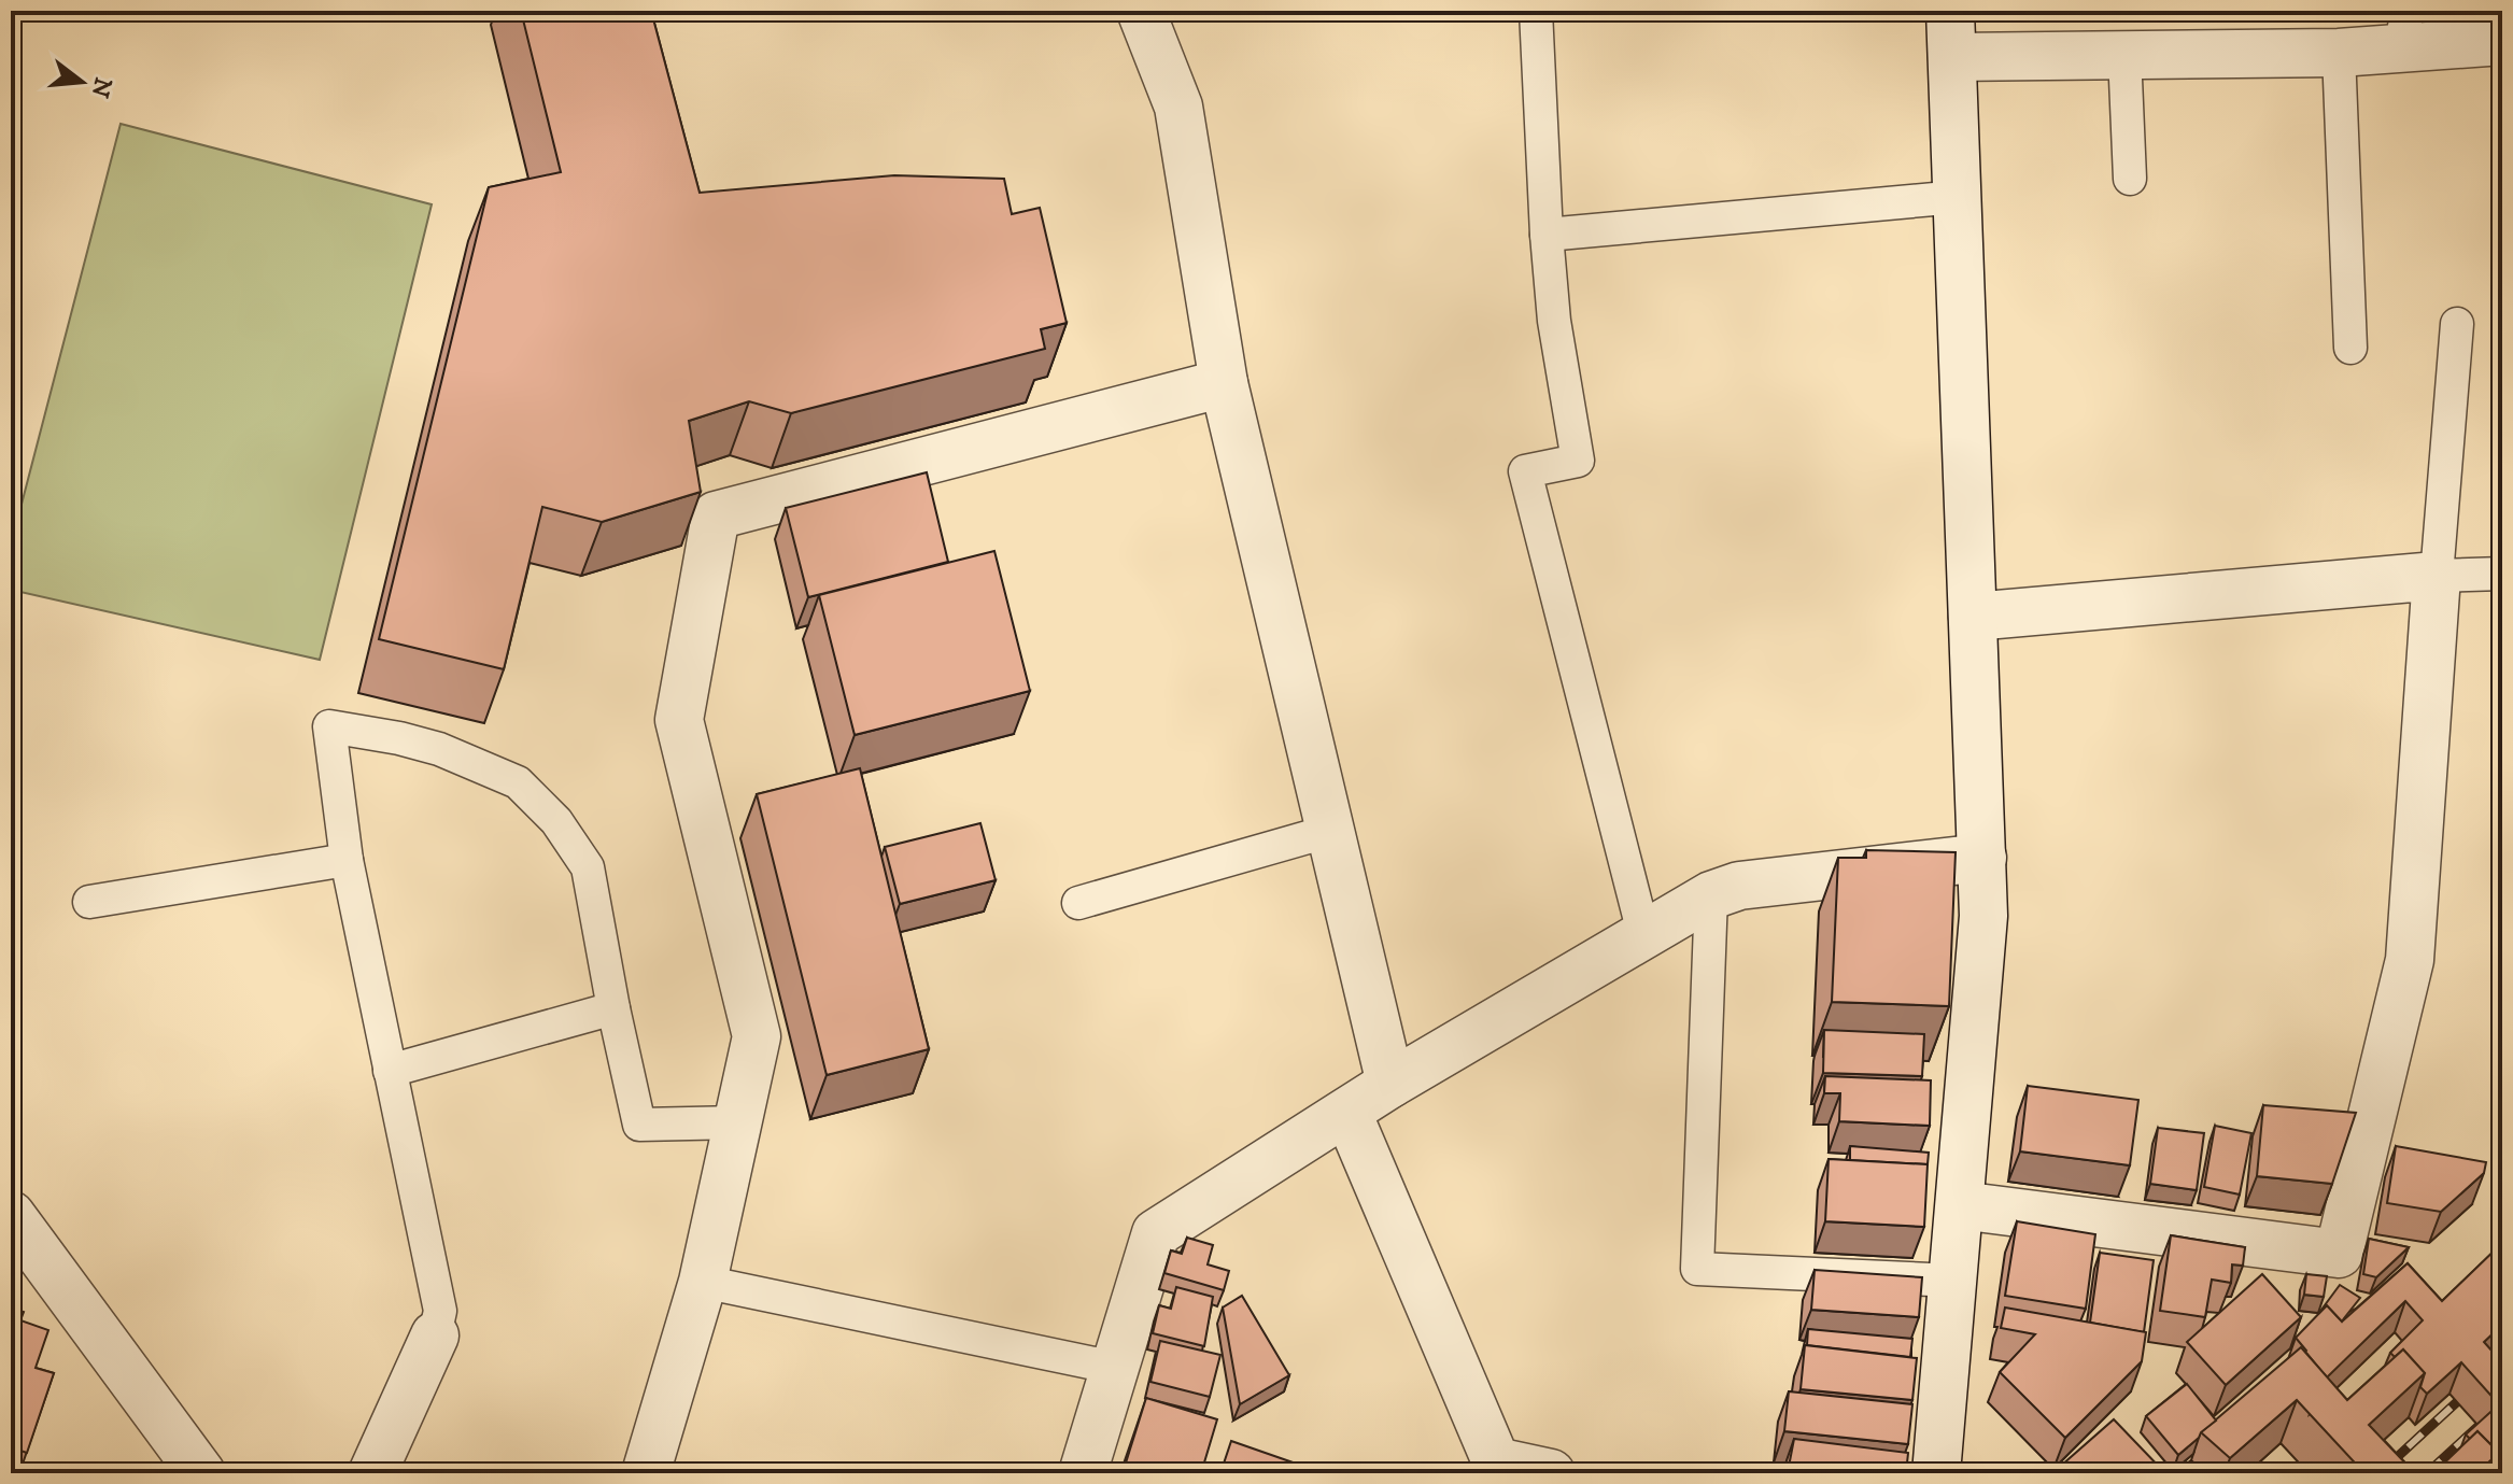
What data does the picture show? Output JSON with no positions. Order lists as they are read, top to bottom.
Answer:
{
  "north": "right"
}
